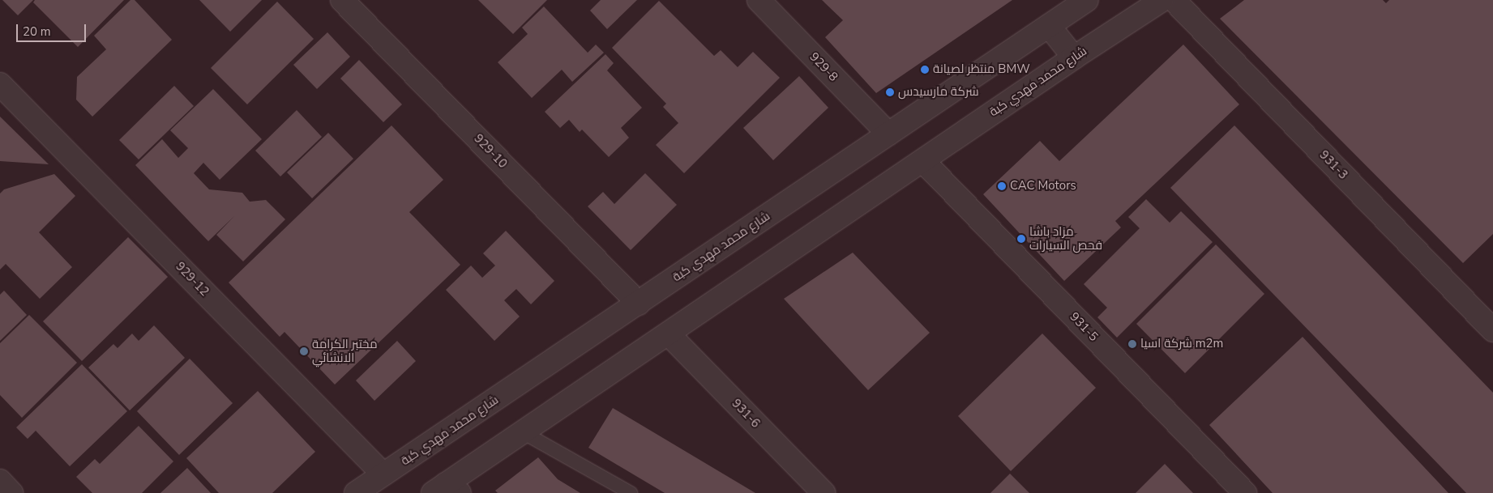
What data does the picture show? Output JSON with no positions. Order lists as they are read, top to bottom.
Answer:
{
  "streets": {
    "street": [
      "929-8",
      "شارع محمد مهدي كبة",
      "929-10",
      "931-3",
      "929-12",
      "931-5",
      "931-6"
    ]
  },
  "crossings": [
    ["929-8", "شارع محمد مهدي كبة"],
    ["شارع محمد مهدي كبة", "929-10"],
    ["شارع محمد مهدي كبة", "929-12"],
    ["شارع محمد مهدي كبة", "931-5"],
    ["شارع محمد مهدي كبة", "931-6"]
  ],
  "places": [
    "منتظر لصيانة BMW",
    "شركة مارسيدس",
    "CAC Motors",
    "مزاد باشا فحص السيارات",
    "شركة اسيا m2m",
    "مختبر الكرامة الانشائي"
  ],
  "scale_bar": "20 m"
}
